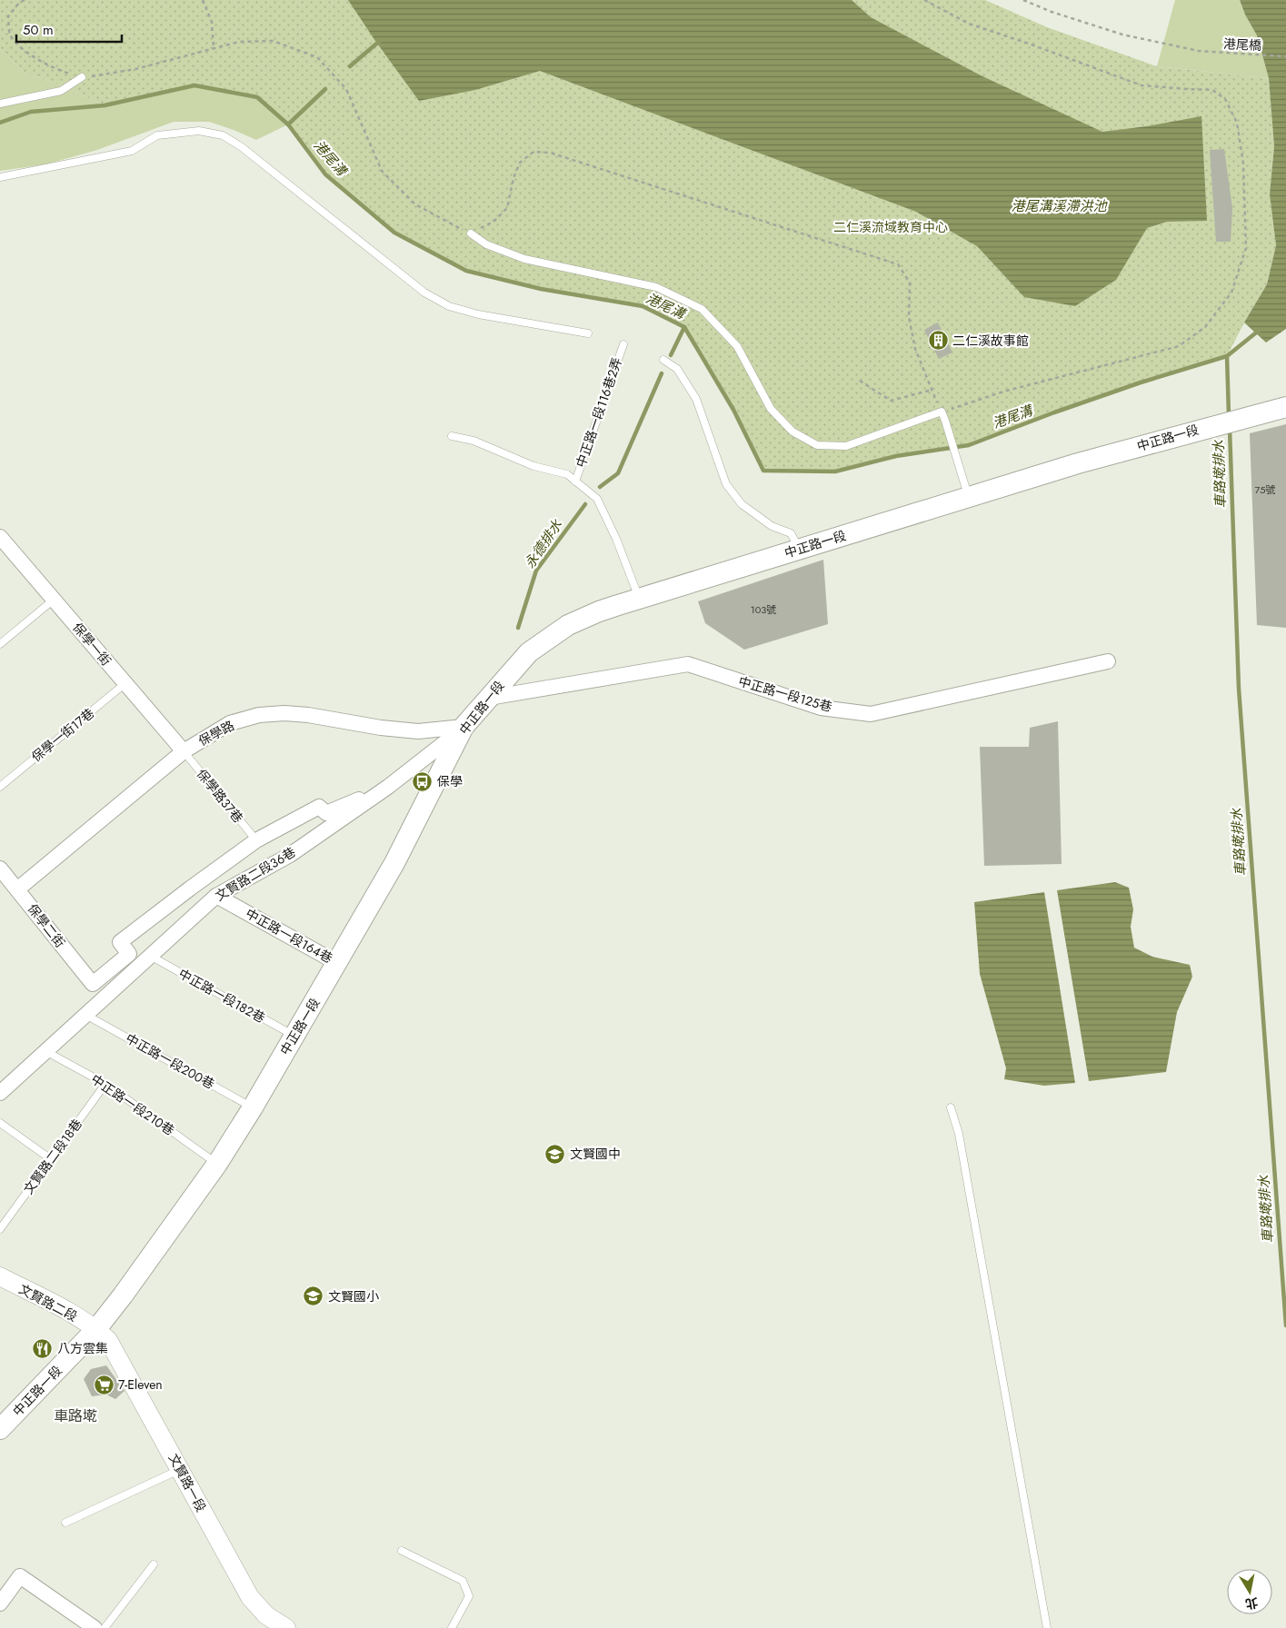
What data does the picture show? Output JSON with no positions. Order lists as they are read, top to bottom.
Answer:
{
  "streets": {
    "main road": ["中正路一段"],
    "street": [
      "保學一街",
      "中正路一段125巷",
      "保學路",
      "文賢路二段36巷",
      "保學二街",
      "中正路一段164巷",
      "文賢路二段",
      "文賢路一段"
    ],
    "lane": [
      "中正路一段116巷2弄",
      "保學一街17巷",
      "保學路37巷",
      "中正路一段182巷",
      "中正路一段200巷",
      "中正路一段210巷",
      "文賢路二段18巷"
    ],
    "path": ["港尾橋"]
  },
  "crossings": [
    ["中正路一段", "中正路一段125巷"],
    ["中正路一段", "保學路"],
    ["中正路一段", "文賢路二段36巷"],
    ["中正路一段", "中正路一段164巷"],
    ["中正路一段", "中正路一段182巷"],
    ["中正路一段", "中正路一段200巷"],
    ["中正路一段", "中正路一段210巷"],
    ["中正路一段", "文賢路二段"],
    ["中正路一段", "文賢路一段"],
    ["保學一街", "保學路"],
    ["保學一街", "保學一街17巷"],
    ["保學一街", "保學路37巷"],
    ["保學路", "保學路37巷"],
    ["保學路", "文賢路二段36巷"],
    ["保學路", "保學二街"],
    ["保學路37巷", "保學二街"],
    ["文賢路二段36巷", "中正路一段164巷"],
    ["文賢路二段36巷", "中正路一段182巷"],
    ["文賢路二段36巷", "中正路一段200巷"],
    ["文賢路二段36巷", "中正路一段210巷"],
    ["中正路一段210巷", "文賢路二段18巷"],
    ["文賢路二段", "文賢路一段"]
  ],
  "districts": ["車路墘"],
  "water": [
    "港尾溝",
    "港尾溝溪滯洪池",
    "車路墘排水",
    "永德排水"
  ],
  "parks": ["二仁溪流域教育中心"],
  "places": {
    "building": ["二仁溪故事館"],
    "bus stop": ["保學"],
    "school or university": ["文賢國中", "文賢國小"],
    "restaurant": ["八方雲集"],
    "supermarket": ["7-Eleven"]
  },
  "house_numbers": ["75號", "103號"],
  "scale_bar": "50 m",
  "north": "bottom"
}
